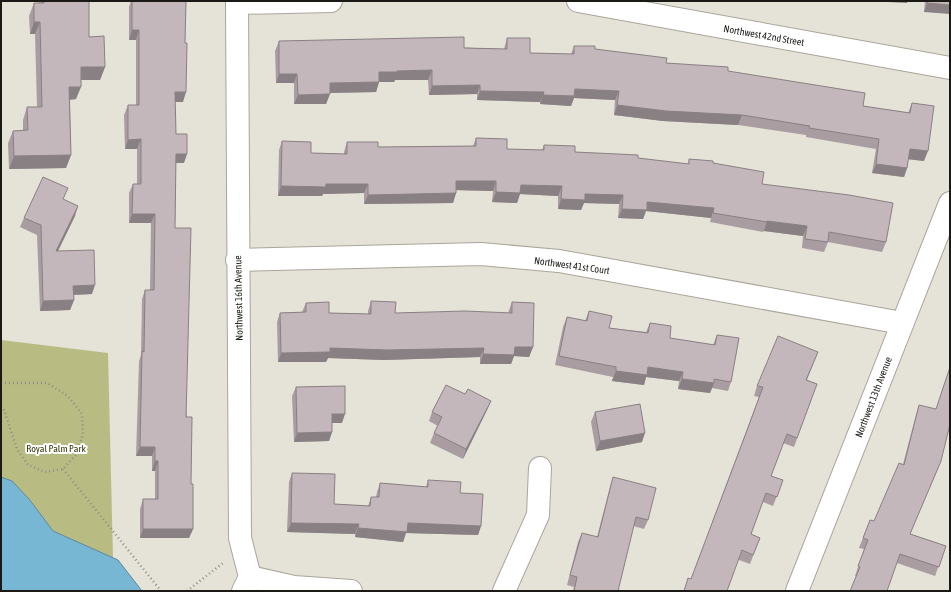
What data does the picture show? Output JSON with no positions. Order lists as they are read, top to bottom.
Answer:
{
  "streets": {
    "street": [
      "Northwest 42nd Street",
      "Northwest 41st Court",
      "Northwest 16th Avenue",
      "Northwest 13th Avenue"
    ]
  },
  "crossings": [
    ["Northwest 41st Court", "Northwest 16th Avenue"],
    ["Northwest 41st Court", "Northwest 13th Avenue"]
  ],
  "parks": ["Royal Palm Park"]
}
